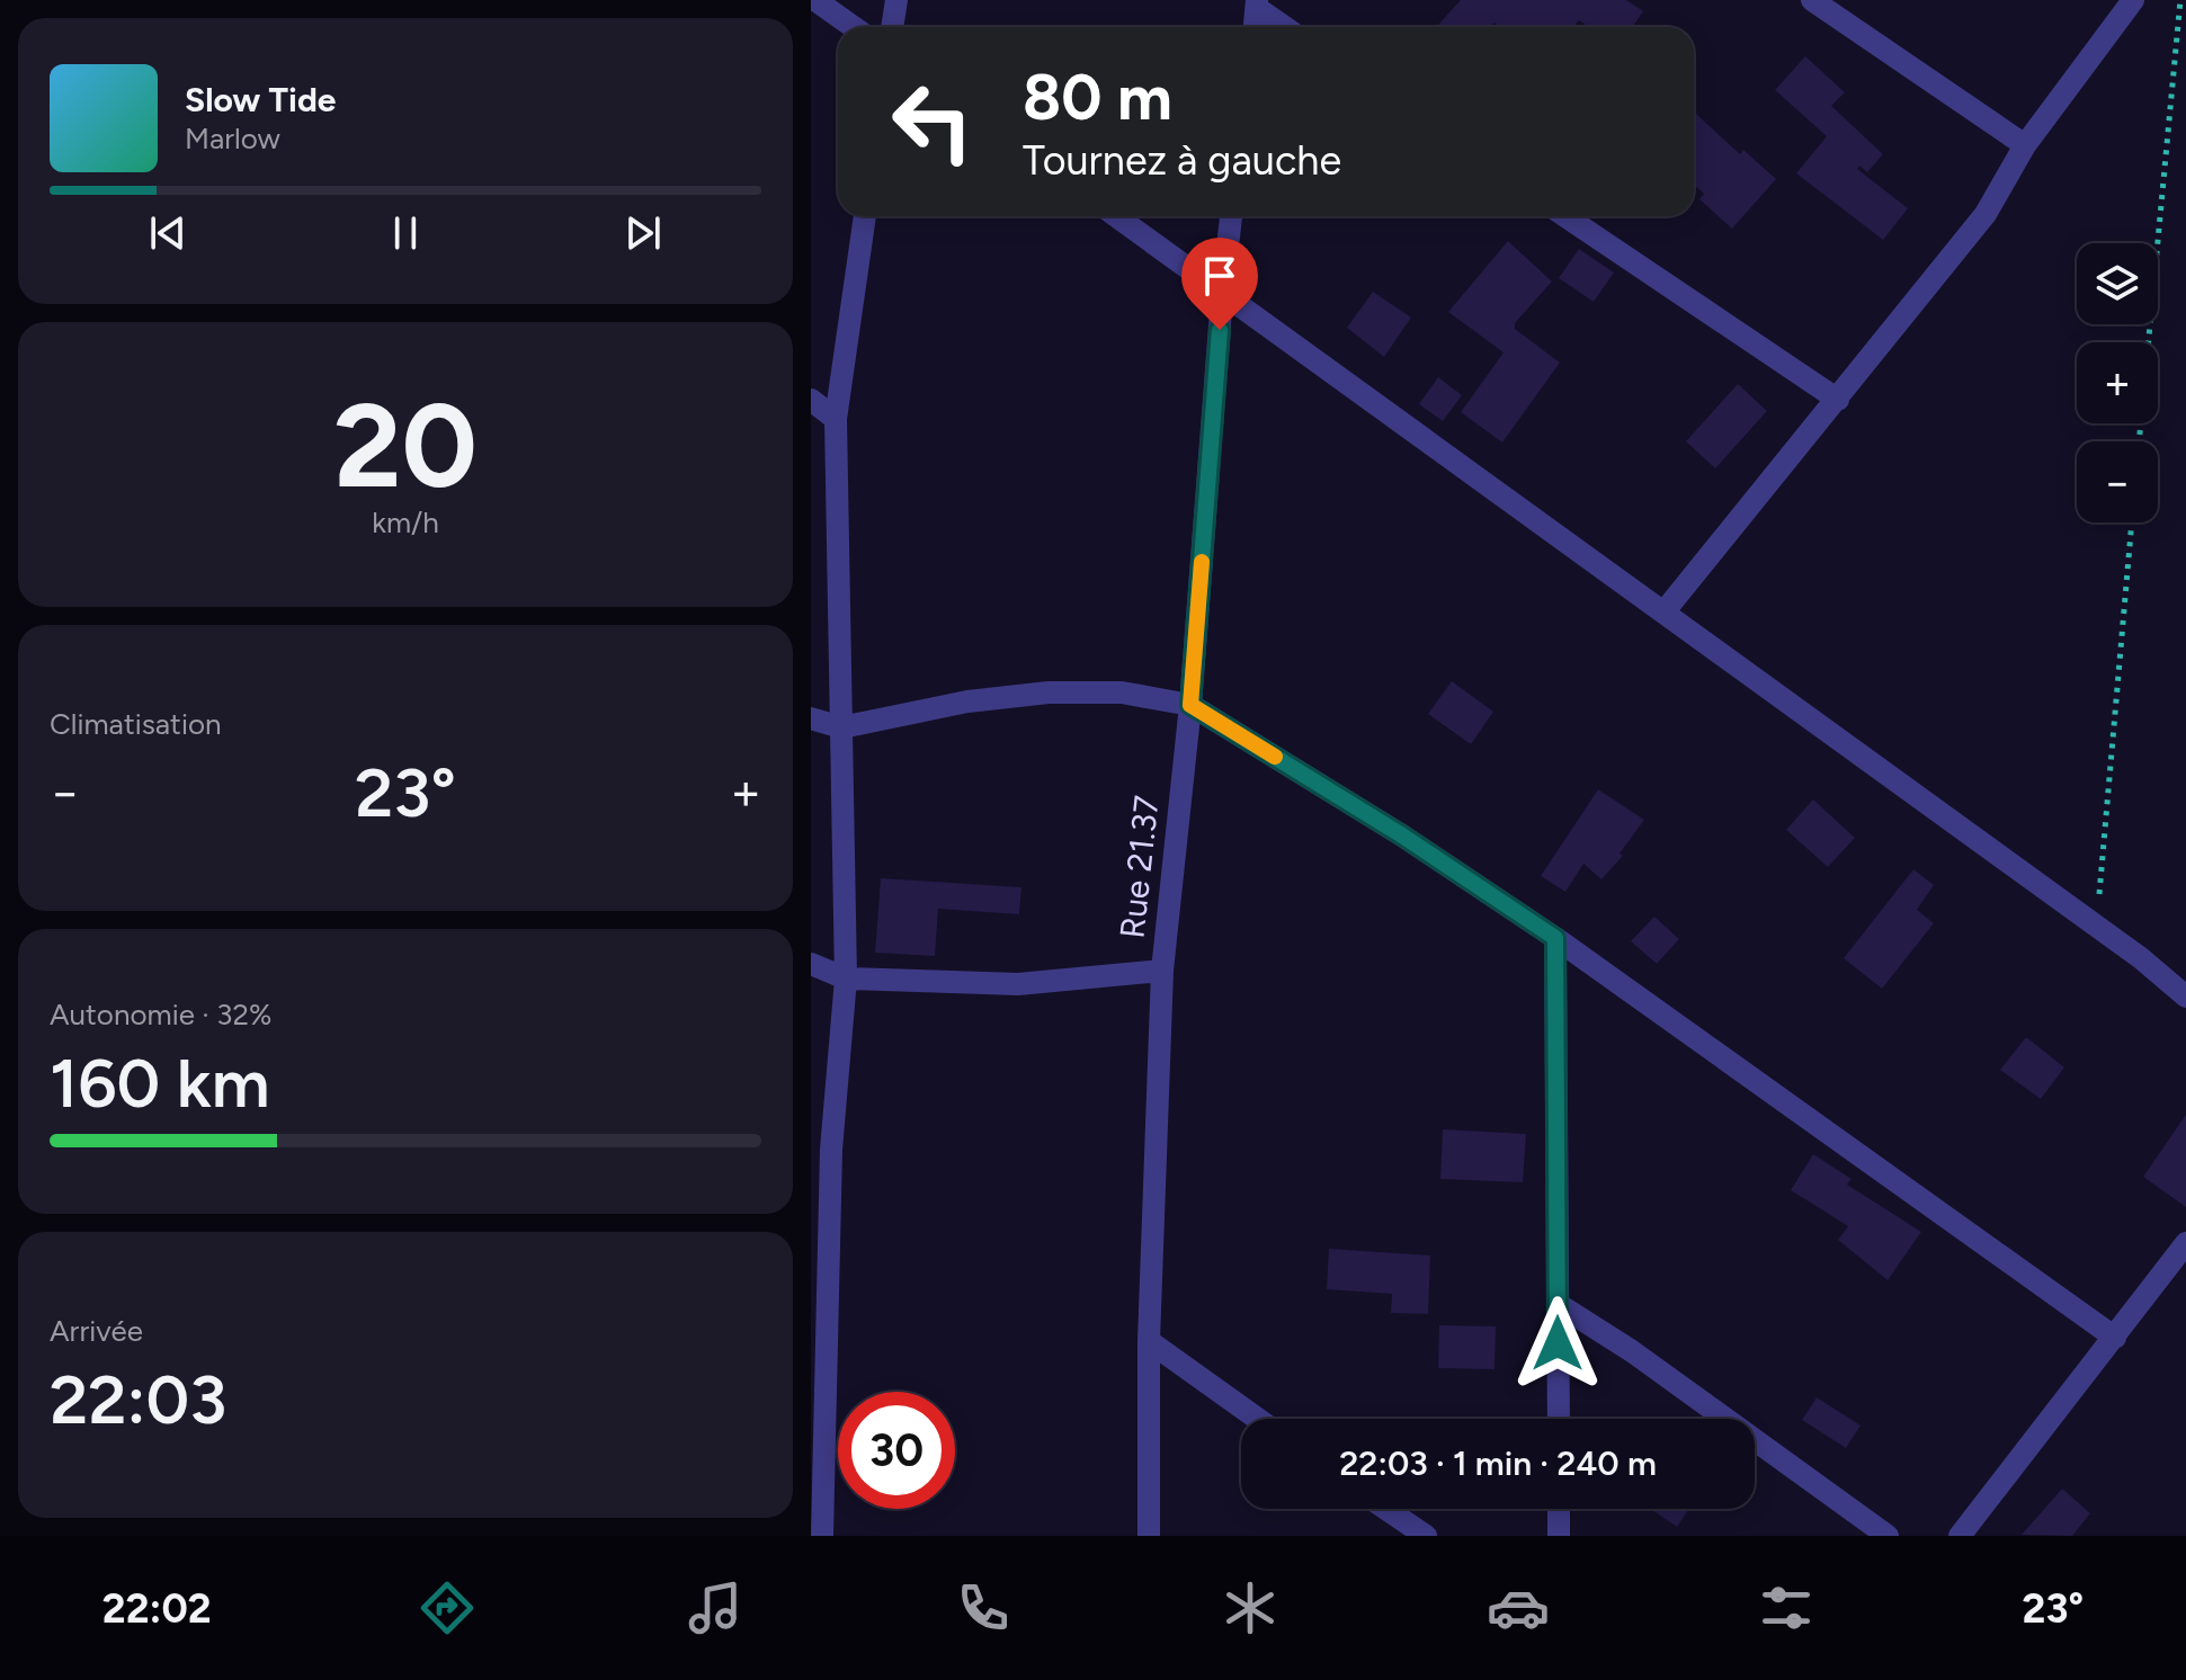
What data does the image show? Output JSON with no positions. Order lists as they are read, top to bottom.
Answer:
{
  "streets": {
    "street": ["Rue 21.37"]
  },
  "page": {
    "turn": ["80 m", "Tournez à gauche"],
    "song": ["Slow Tide", "Marlow"],
    "map_buttons": ["+", "−"],
    "tile": [
      ["20", "km/h"],
      "Climatisation",
      ["Autonomie · 32%", "160 km"],
      ["Arrivée", "22:03"]
    ],
    "heat": ["−", "23°", "+"],
    "limit": "30",
    "trip": "22:03 · 1 min · 240 m",
    "tabs": ["22:02", "23°"]
  }
}
